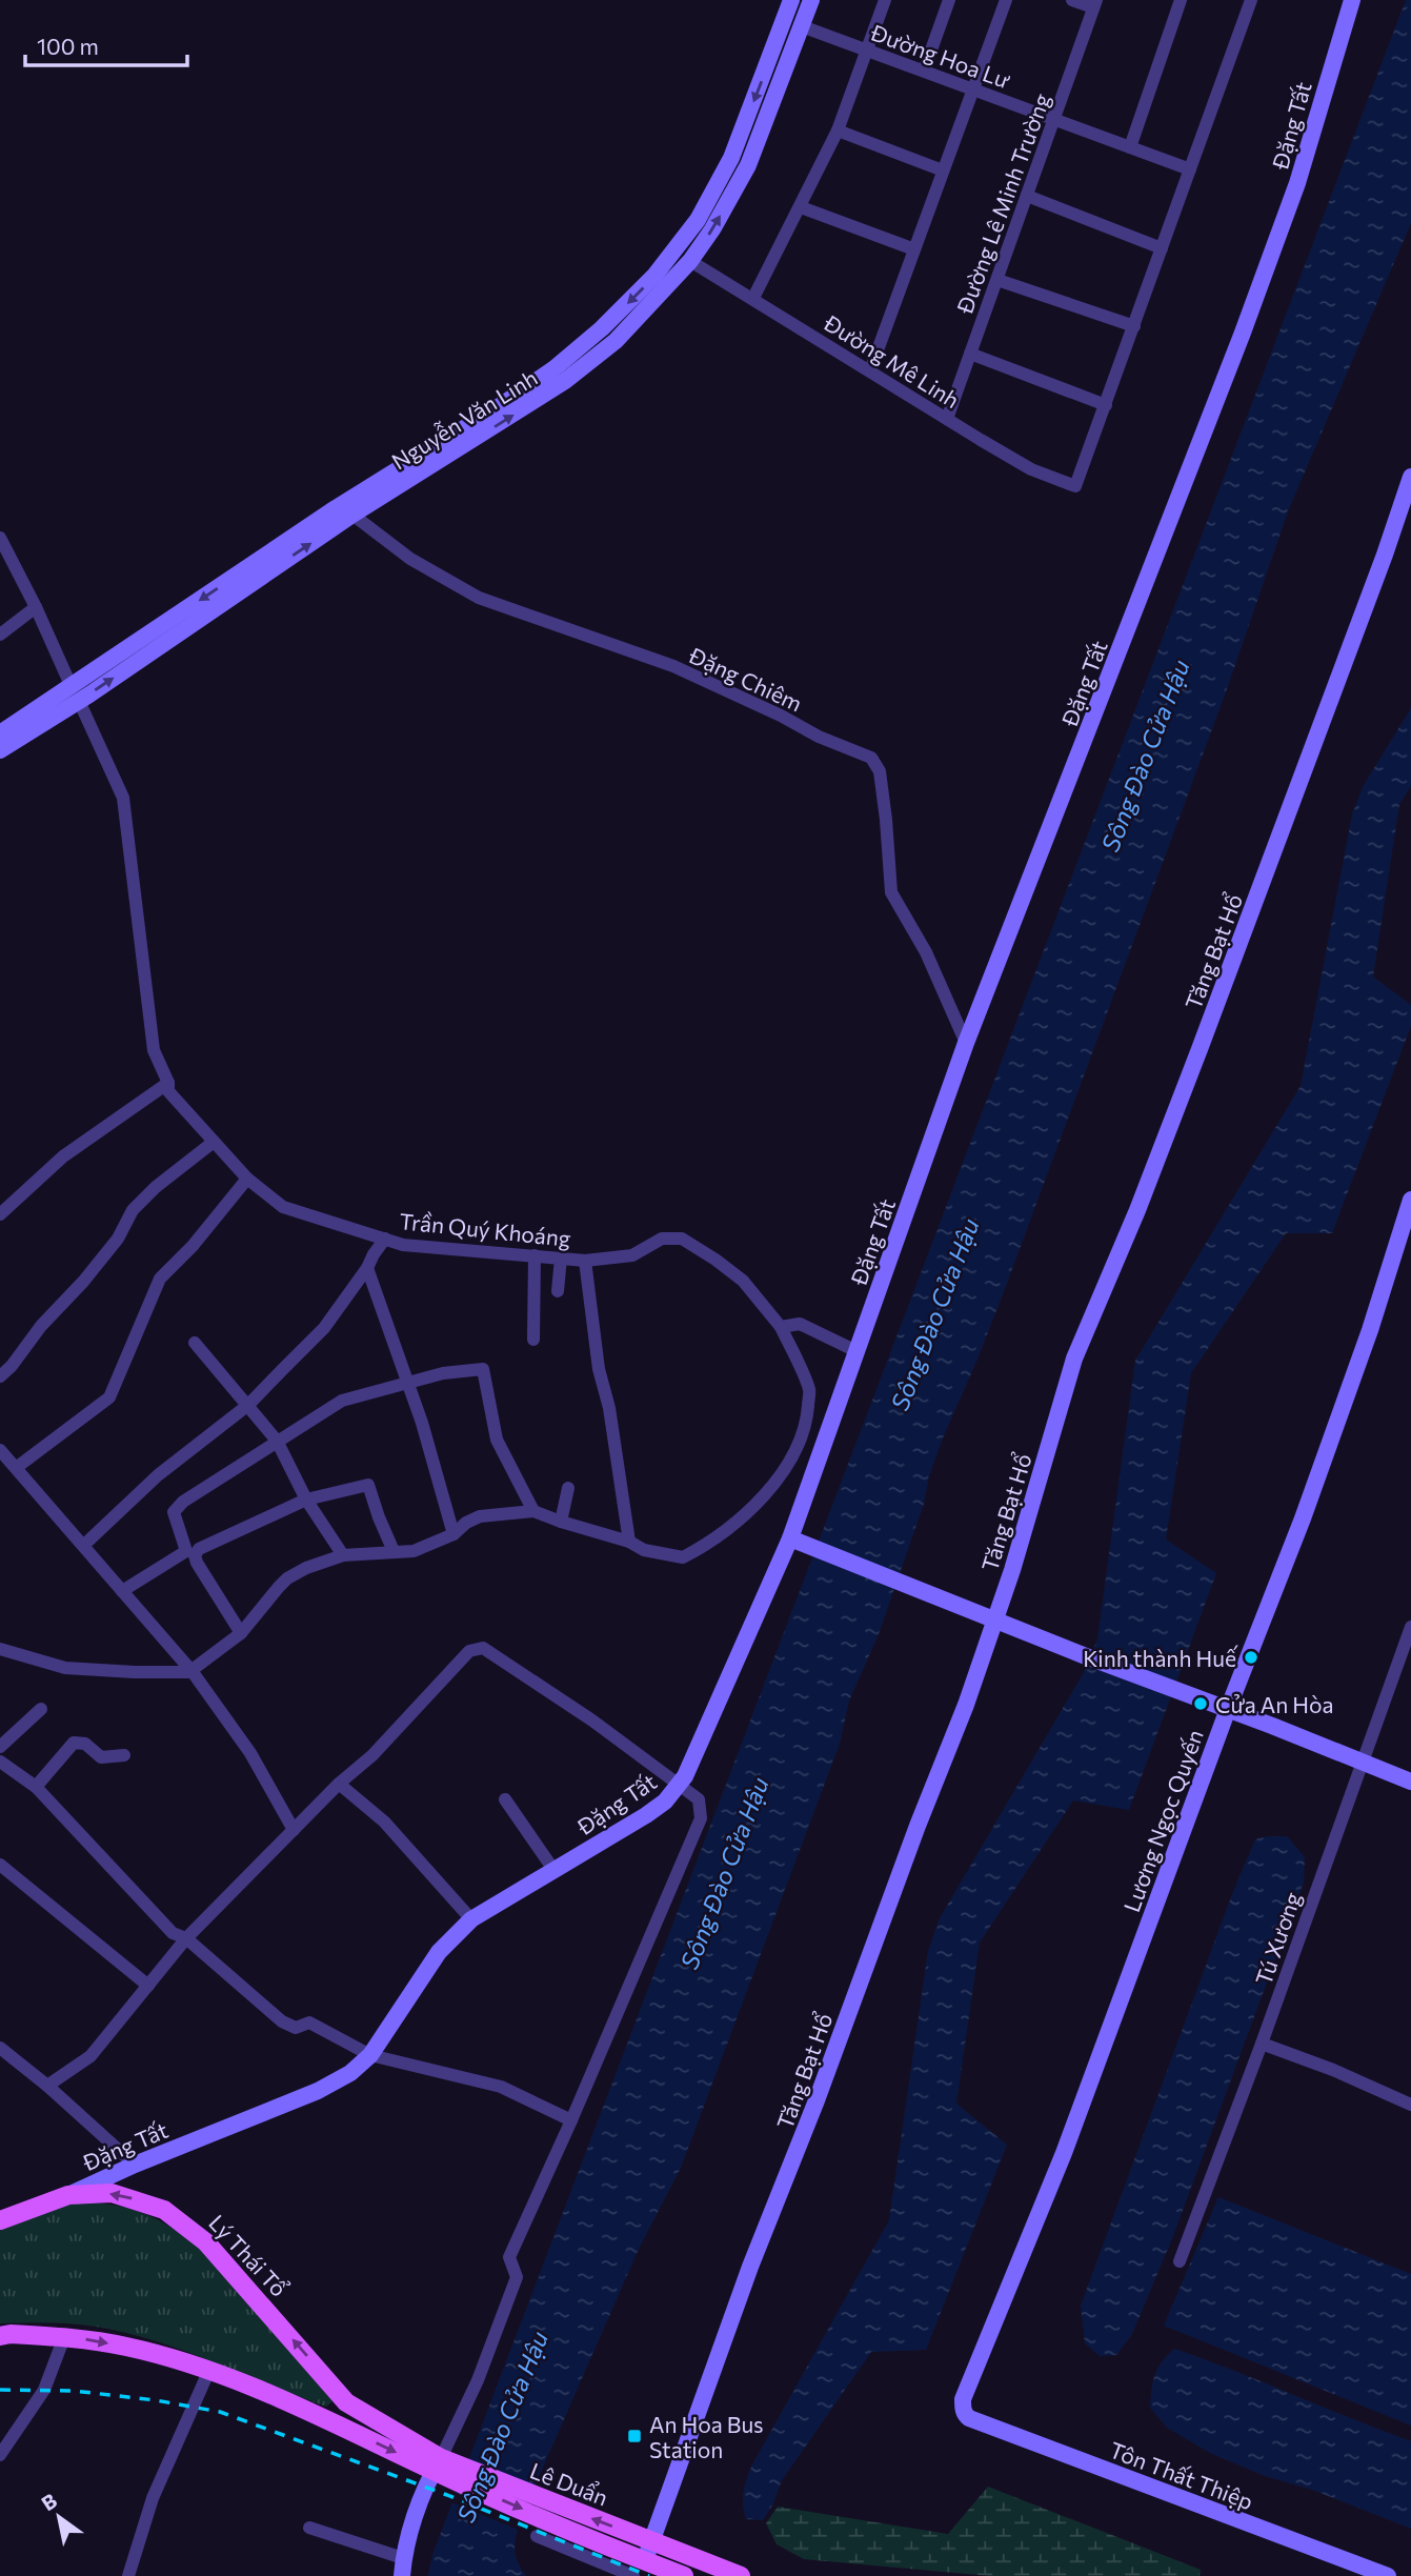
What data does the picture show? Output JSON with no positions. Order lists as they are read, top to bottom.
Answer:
{
  "streets": {
    "main road": [
      "Đặng Tất",
      "Nguyễn Văn Linh",
      "Tăng Bạt Hổ",
      "Lương Ngọc Quyến",
      "Lý Thái Tổ",
      "Tôn Thất Thiệp",
      "Lê Duẩn"
    ],
    "street": [
      "Đường Hoa Lư",
      "Đường Lê Minh Trường",
      "Đường Mê Linh",
      "Đặng Chiêm",
      "Trần Quý Khoáng",
      "Tú Xương"
    ]
  },
  "crossings": [
    ["Đường Hoa Lư", "Đường Lê Minh Trường"],
    ["Đường Hoa Lư", "Nguyễn Văn Linh"],
    ["Đặng Tất", "Đặng Chiêm"],
    ["Đặng Tất", "Lý Thái Tổ"],
    ["Đường Lê Minh Trường", "Đường Mê Linh"],
    ["Đường Mê Linh", "Nguyễn Văn Linh"],
    ["Nguyễn Văn Linh", "Đặng Chiêm"],
    ["Nguyễn Văn Linh", "Trần Quý Khoáng"],
    ["Tăng Bạt Hổ", "Lê Duẩn"],
    ["Lương Ngọc Quyến", "Tôn Thất Thiệp"],
    ["Lý Thái Tổ", "Lê Duẩn"]
  ],
  "water": ["Sông Đào Cửa Hậu"],
  "places": {
    "other": ["Kinh thành Huế", "Cửa An Hòa"],
    "transit": ["An Hoa Bus Station"]
  },
  "scale_bar": "100 m",
  "north": "top left"
}
